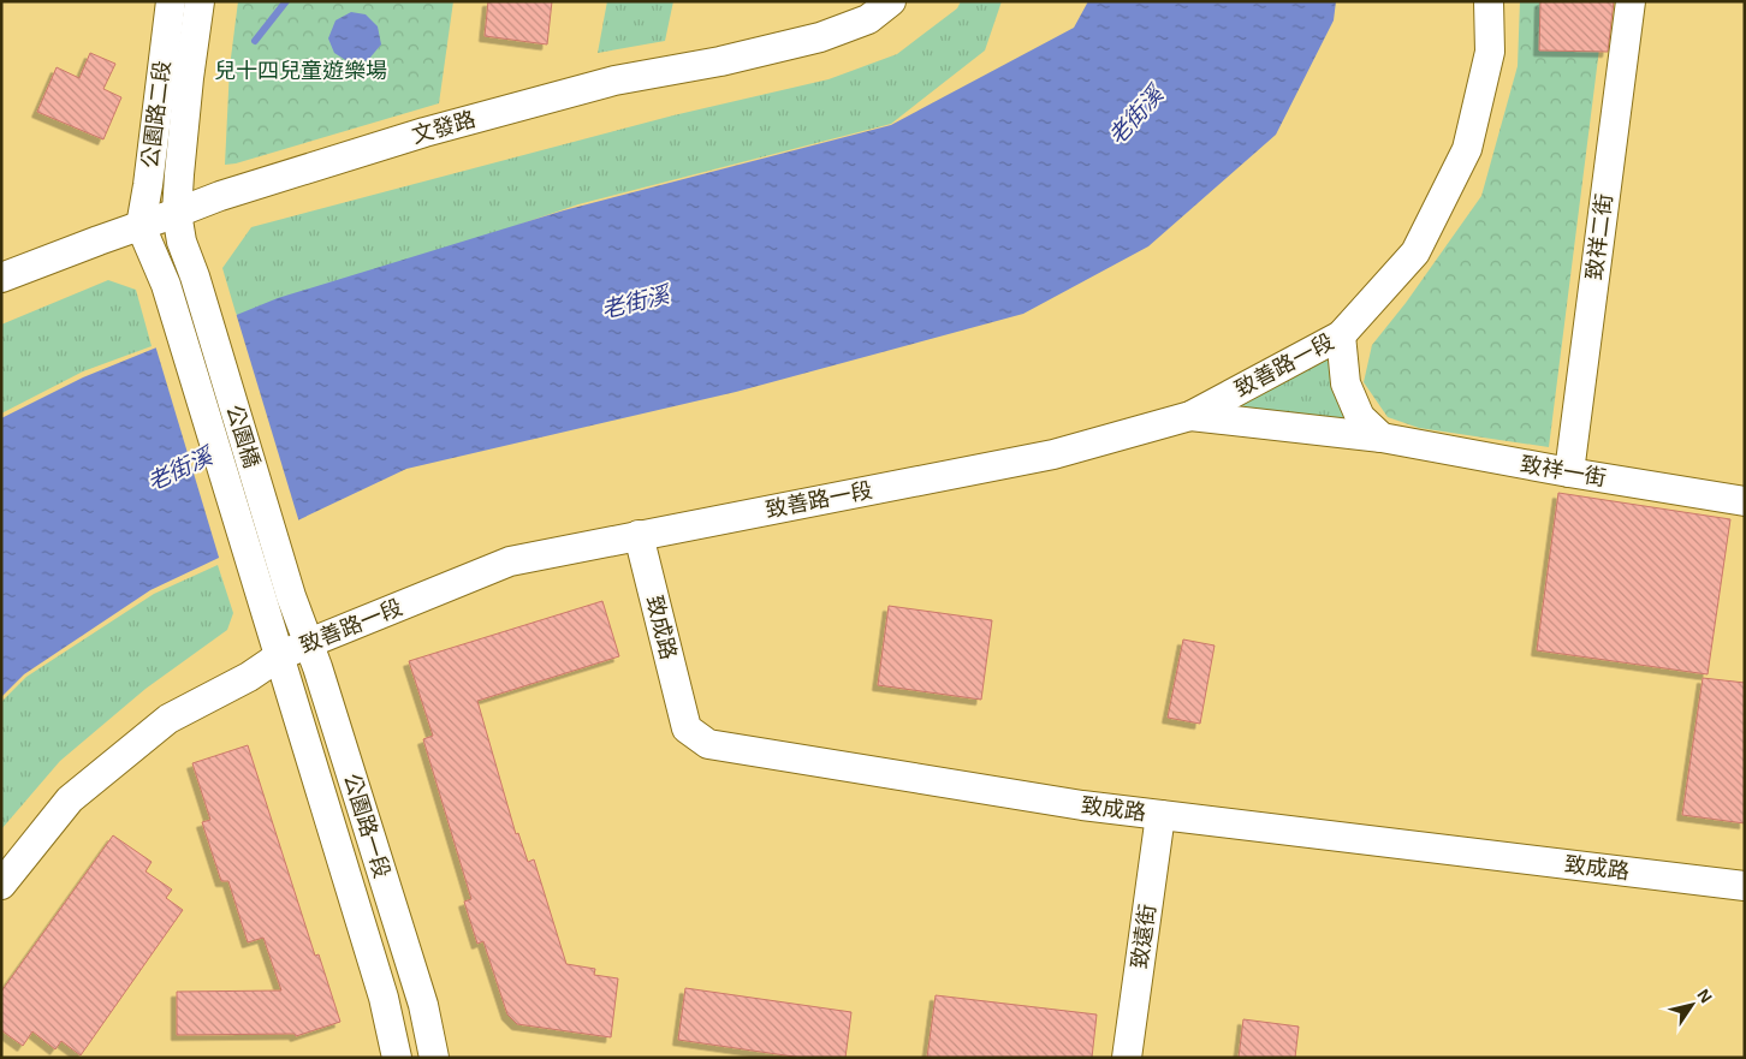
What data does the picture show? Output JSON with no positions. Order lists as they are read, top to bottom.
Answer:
{
  "streets": {
    "street": [
      "公園路二段",
      "文發路",
      "致祥二街",
      "致善路一段",
      "公園橋",
      "致祥一街",
      "致成路",
      "公園路一段",
      "致遠街"
    ]
  },
  "crossings": [
    ["公園路二段", "文發路"],
    ["公園路二段", "公園橋"],
    ["文發路", "公園橋"],
    ["致祥二街", "致祥一街"],
    ["致善路一段", "致祥一街"],
    ["致善路一段", "致成路"],
    ["致善路一段", "公園路一段"],
    ["公園橋", "公園路一段"],
    ["致成路", "致遠街"]
  ],
  "water": ["老街溪"],
  "parks": ["兒十四兒童遊樂場"],
  "north": "top right"
}
